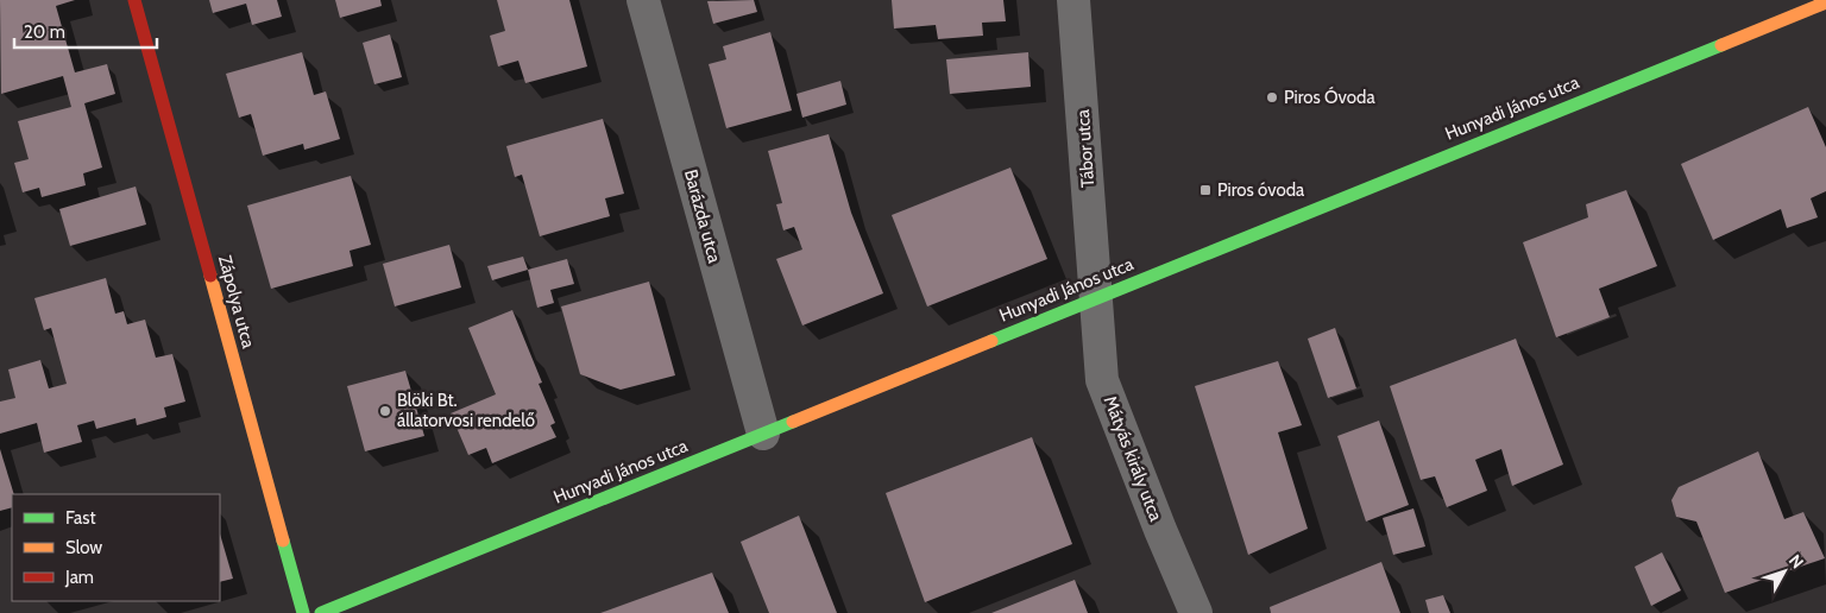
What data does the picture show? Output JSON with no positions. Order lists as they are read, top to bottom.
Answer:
{
  "streets": {
    "street": [
      "Hunyadi János utca",
      "Tábor utca",
      "Barázda utca",
      "Zápolya utca",
      "Mátyás király utca"
    ]
  },
  "crossings": [
    ["Hunyadi János utca", "Tábor utca"],
    ["Hunyadi János utca", "Barázda utca"],
    ["Hunyadi János utca", "Mátyás király utca"],
    ["Tábor utca", "Mátyás király utca"]
  ],
  "places": {
    "other": ["Piros Óvoda", "Blöki Bt. állatorvosi rendelő"],
    "transit": ["Piros óvoda"]
  },
  "legend": ["Fast", "Slow", "Jam"],
  "scale_bar": "20 m",
  "north": "top right"
}
